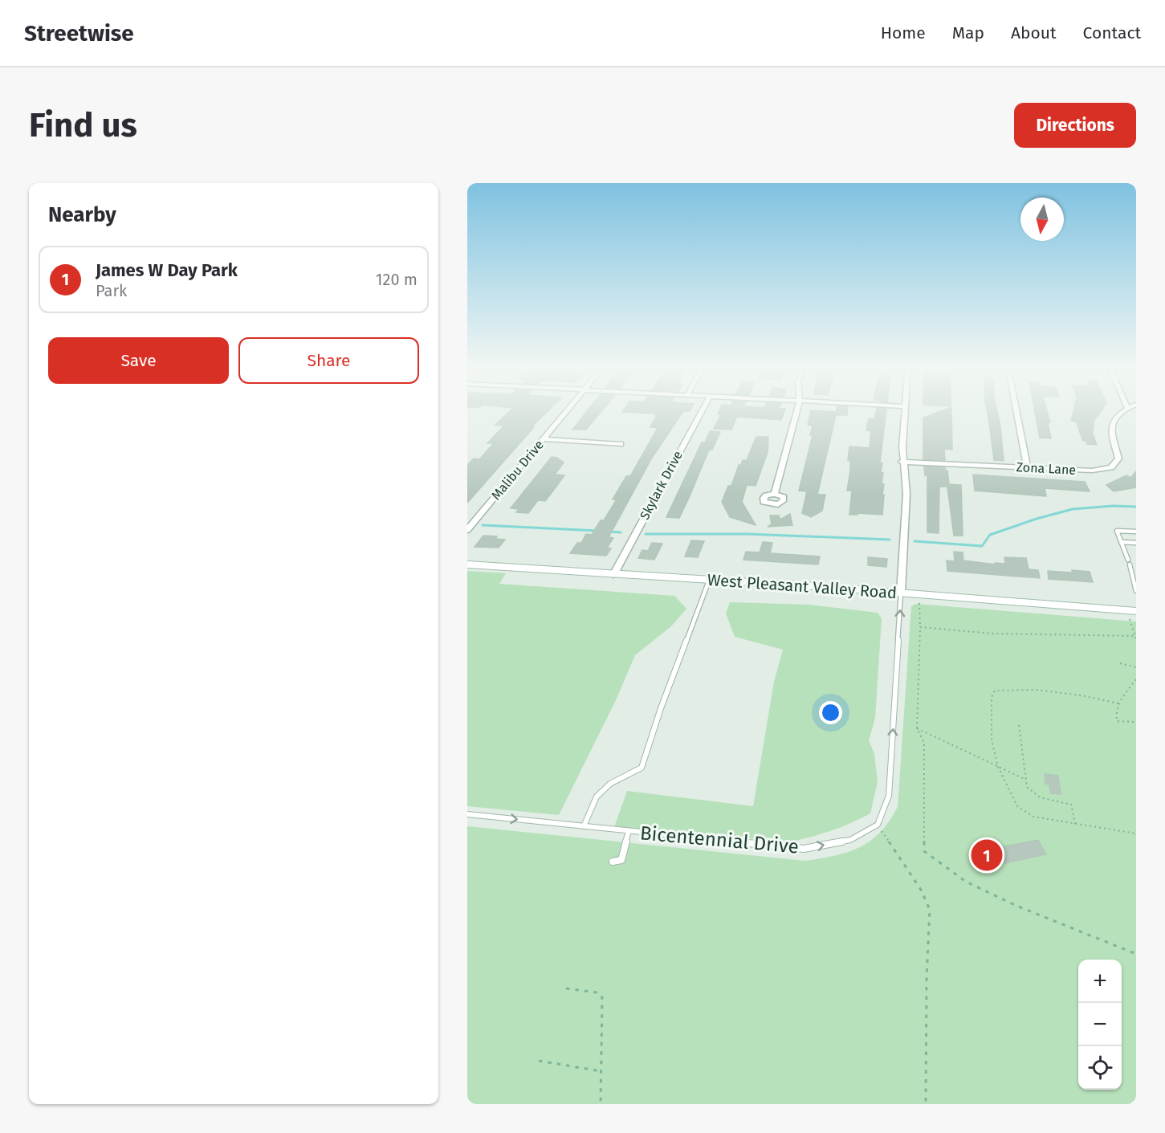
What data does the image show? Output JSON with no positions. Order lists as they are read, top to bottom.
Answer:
{
  "streets": {
    "main road": ["West Pleasant Valley Road"],
    "street": ["Zona Lane", "Malibu Drive", "Skylark Drive"],
    "lane": ["Bicentennial Drive"]
  },
  "crossings": [
    ["Skylark Drive", "West Pleasant Valley Road"]
  ],
  "one_way": ["Bicentennial Drive"],
  "north": "bottom",
  "page": {
    "header": "Streetwise",
    "nav": [
      "Home",
      "Map",
      "About",
      "Contact"
    ],
    "buttons": [
      "Directions",
      ["Save", "Share"]
    ],
    "title": "Find us",
    "heading": "Nearby",
    "list": [
      {
        "mark": "1",
        "name": "James W Day Park",
        "note": "Park",
        "value": "120 m"
      }
    ],
    "pins": "1",
    "map_buttons": ["+", "−"]
  }
}
